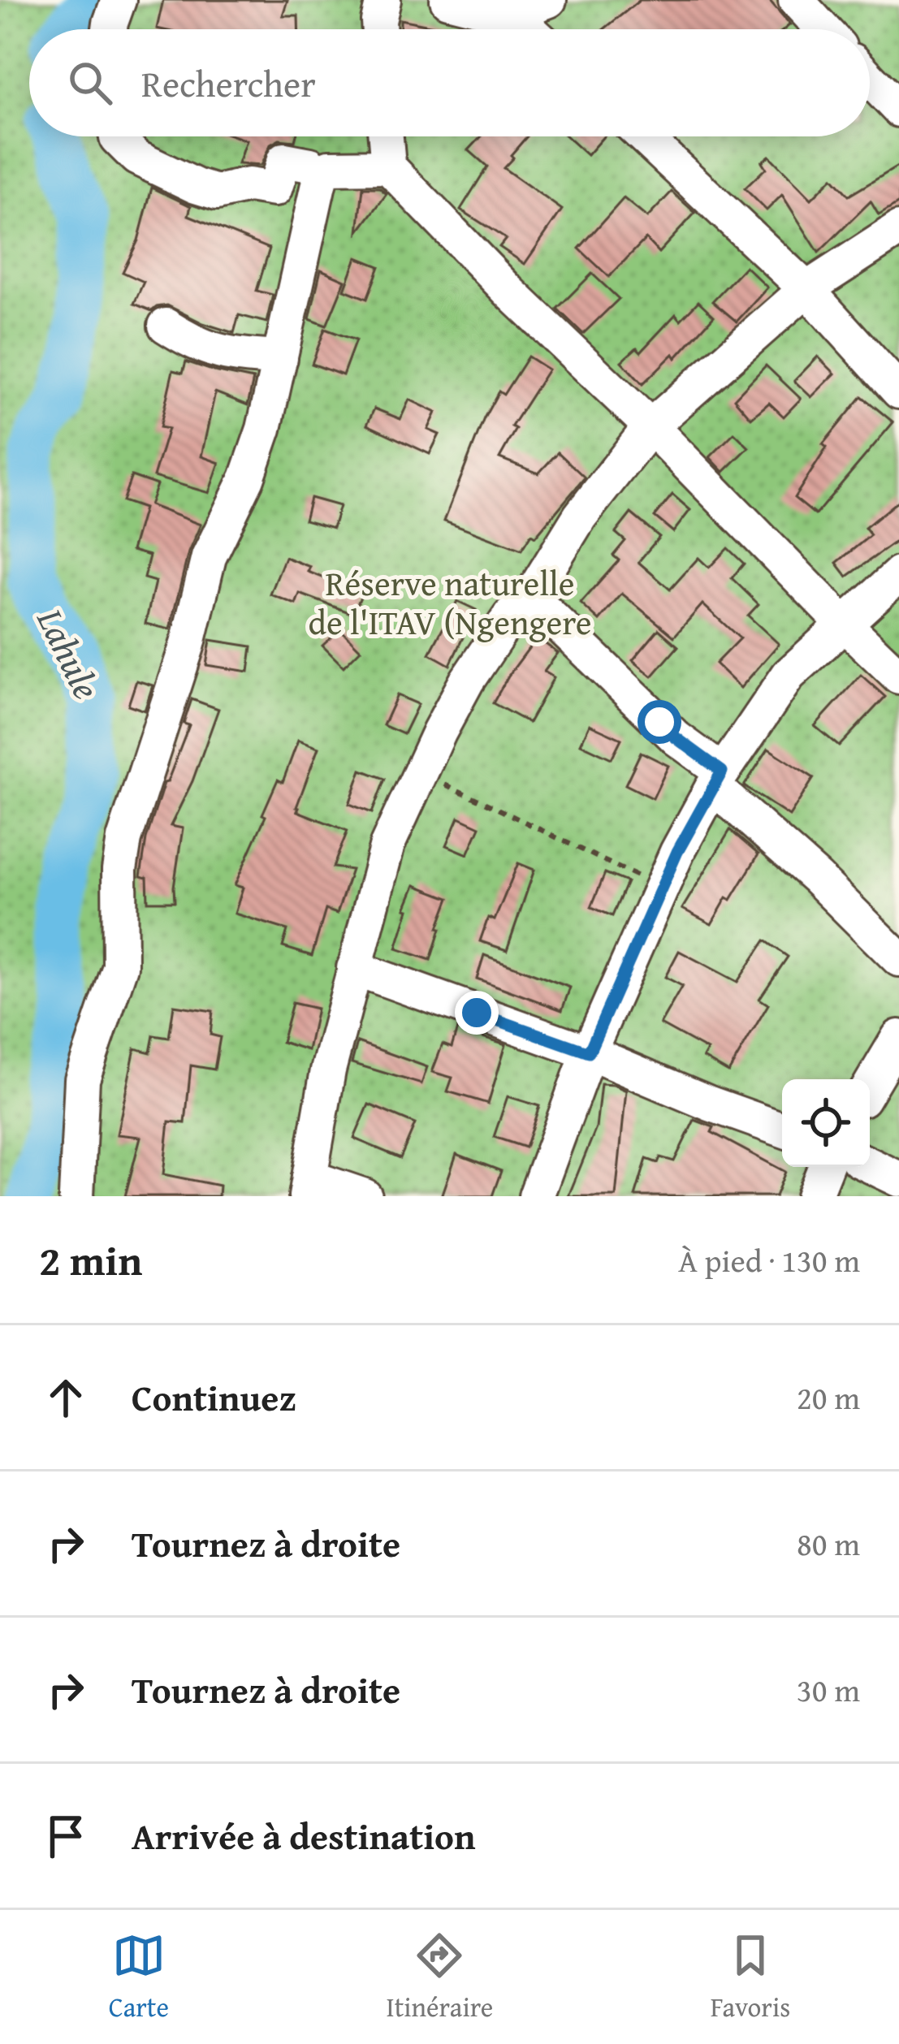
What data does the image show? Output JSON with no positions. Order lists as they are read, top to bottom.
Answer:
{
  "water": ["Lahule"],
  "parks": ["Réserve naturelle de l'ITAV (Ngengere"],
  "page": {
    "search": "Rechercher",
    "heading": ["2 min", "À pied · 130 m"],
    "list": [
      ["Continuez", "20 m"],
      ["Tournez à droite", "80 m"],
      ["Tournez à droite", "30 m"],
      "Arrivée à destination"
    ],
    "nav": ["Carte", "Itinéraire", "Favoris"]
  }
}
